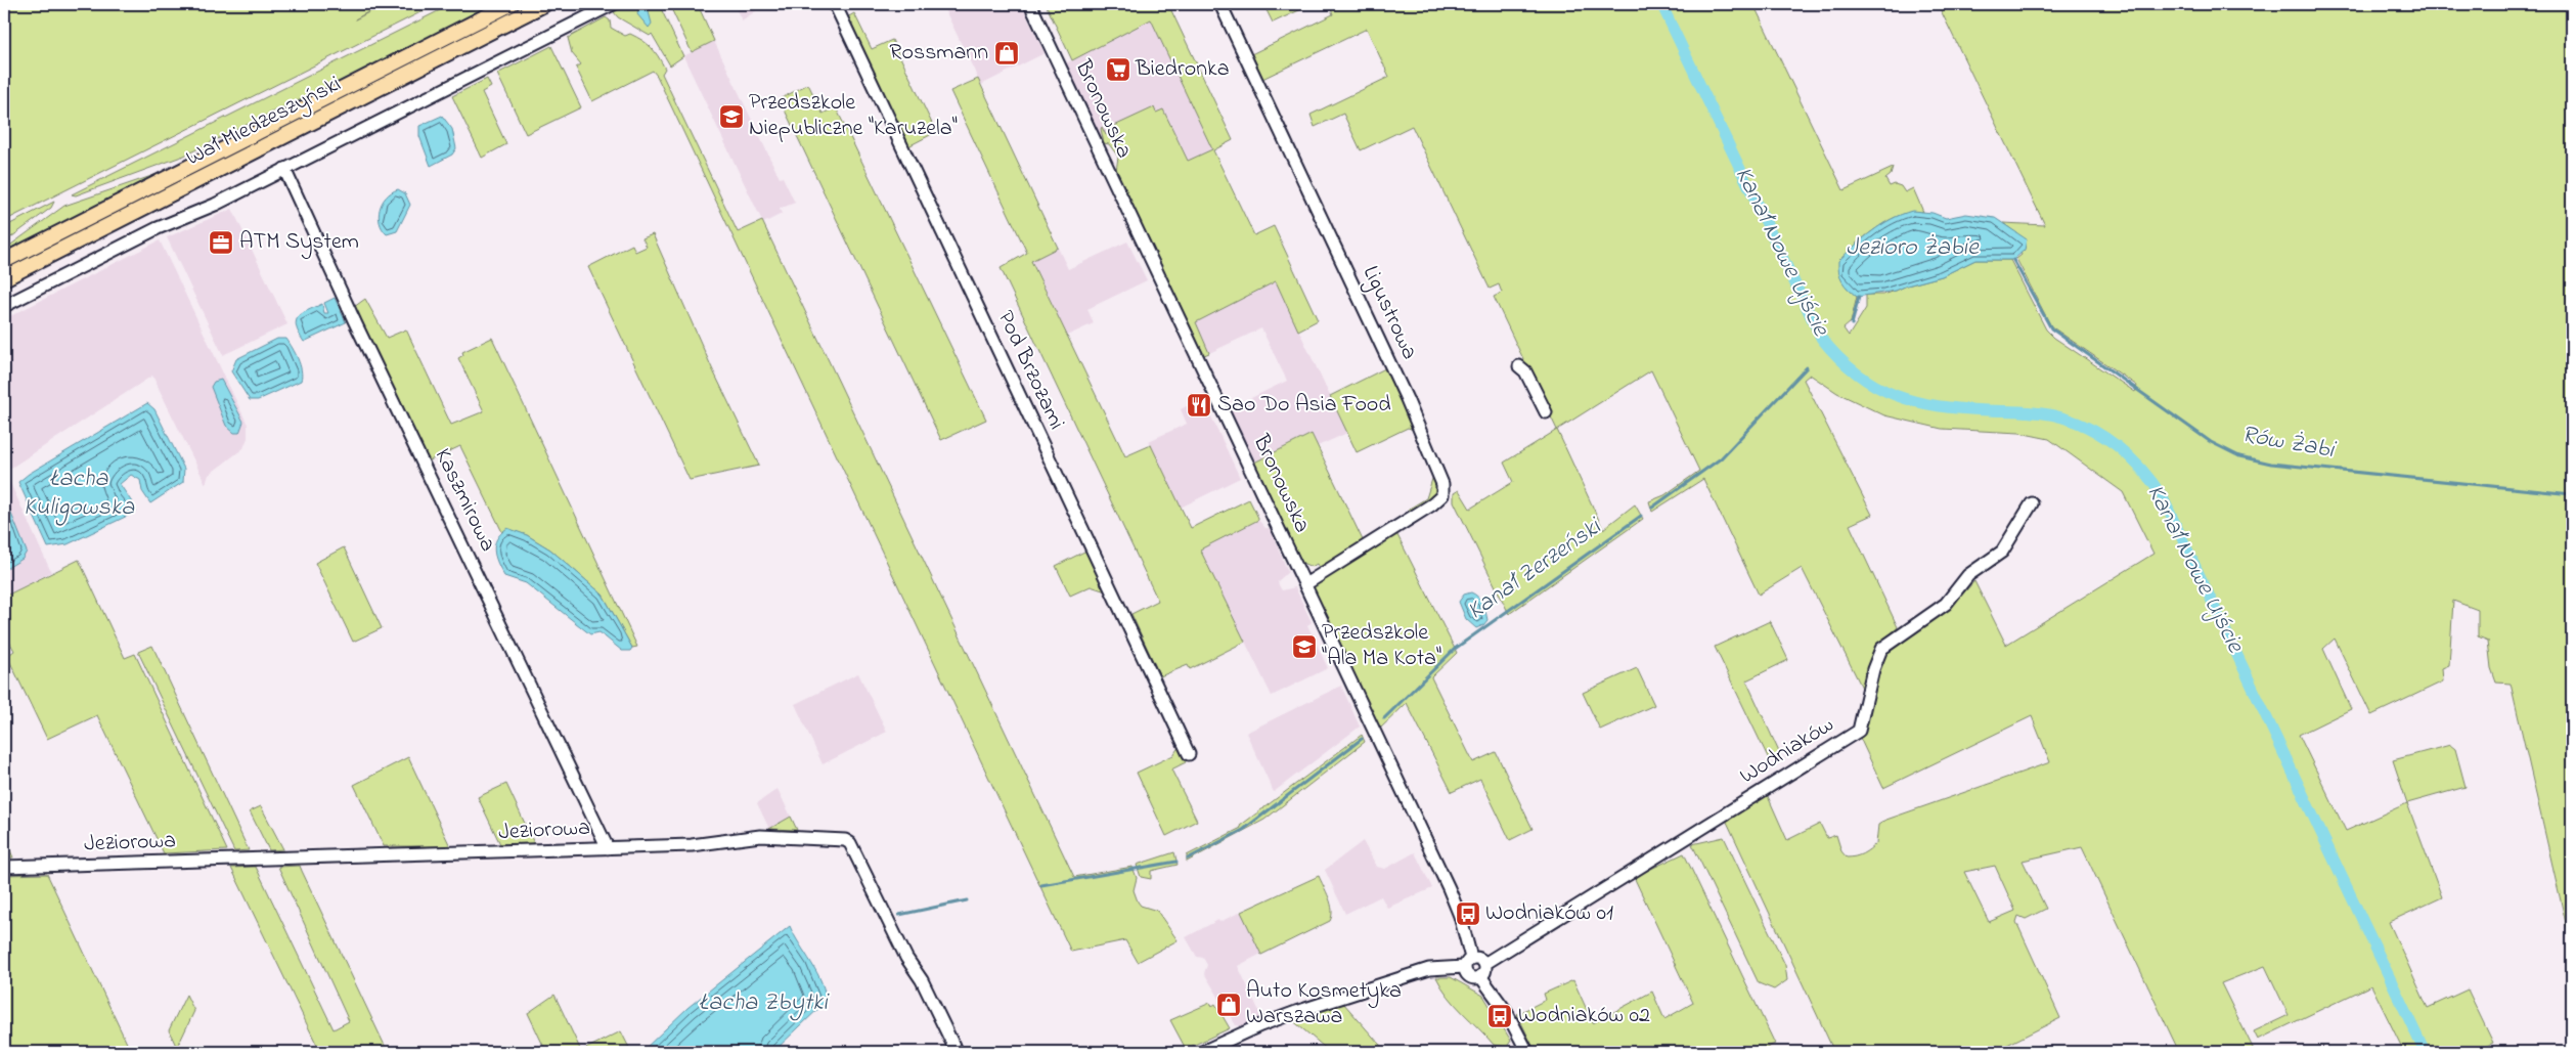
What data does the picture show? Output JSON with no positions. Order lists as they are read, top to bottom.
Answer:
{
  "streets": {
    "main road": ["Wał Miedzeszyński"],
    "street": [
      "Bronowska",
      "Ligustrowa",
      "Pod Brzozami",
      "Kaszmirowa",
      "Wodniaków",
      "Jeziorowa"
    ]
  },
  "crossings": [
    ["Bronowska", "Ligustrowa"],
    ["Bronowska", "Wodniaków"],
    ["Kaszmirowa", "Jeziorowa"]
  ],
  "water": [
    "Jezioro Żabie",
    "Kanał Nowe Ujście",
    "Rów Żabi",
    "Łacha Kuligowska",
    "Kanał Zerzeński",
    "Łacha Zbytki"
  ],
  "places": {
    "shop": ["Rossmann", "Auto Kosmetyka Warszawa"],
    "supermarket": ["Biedronka"],
    "school or university": ["Przedszkole Niepubliczne \"Karuzela\"", "Przedszkole \"Ala Ma Kota\""],
    "office": ["ATM System"],
    "restaurant": ["Sao Do Asia Food"],
    "bus stop": ["Wodniaków 01", "Wodniaków 02"]
  }
}
